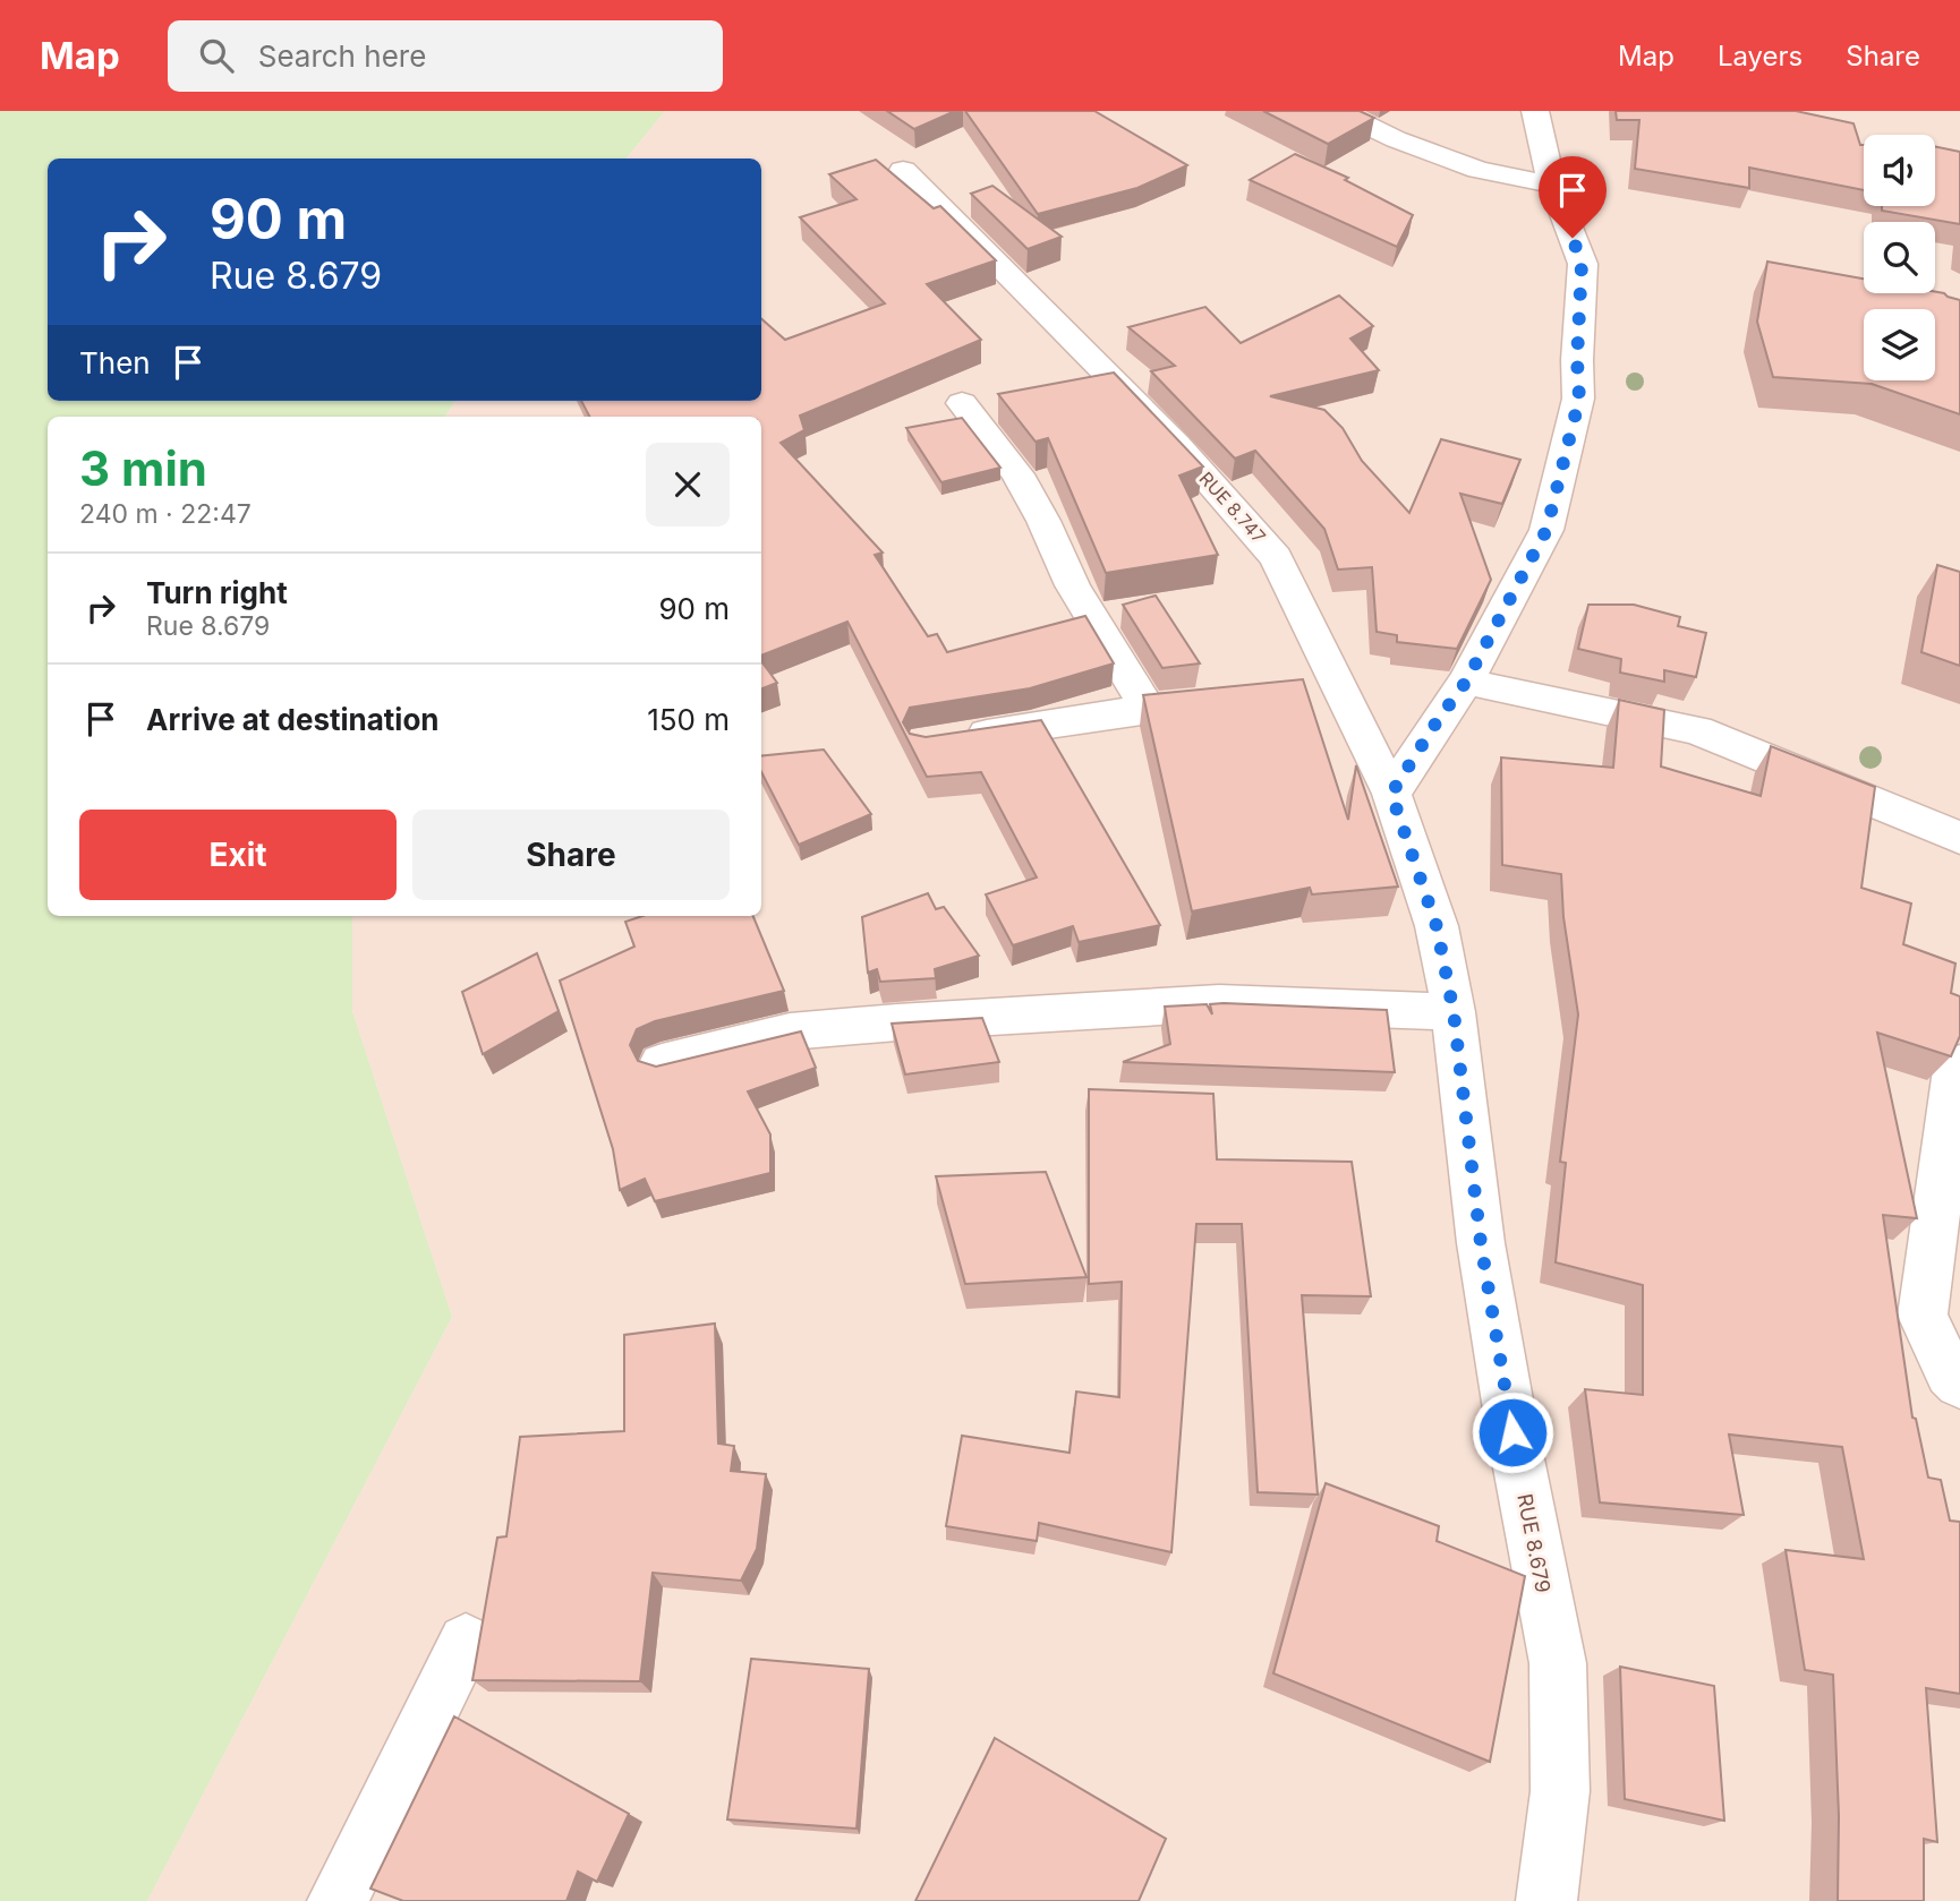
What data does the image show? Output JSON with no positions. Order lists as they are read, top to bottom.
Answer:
{
  "streets": {
    "street": ["RUE 8.747", "RUE 8.679"]
  },
  "crossings": [
    ["RUE 8.747", "RUE 8.679"]
  ],
  "page": {
    "header": "Map",
    "search": "Search here",
    "nav": ["Map", "Layers", "Share"],
    "turn": ["90 m", "Rue 8.679"],
    "then": "Then",
    "heading": ["3 min", "240 m · 22:47"],
    "list": [
      {
        "name": "Turn right",
        "note": "Rue 8.679",
        "value": "90 m"
      },
      {
        "name": "Arrive at destination",
        "value": "150 m"
      }
    ],
    "buttons": ["Exit", "Share"]
  }
}
